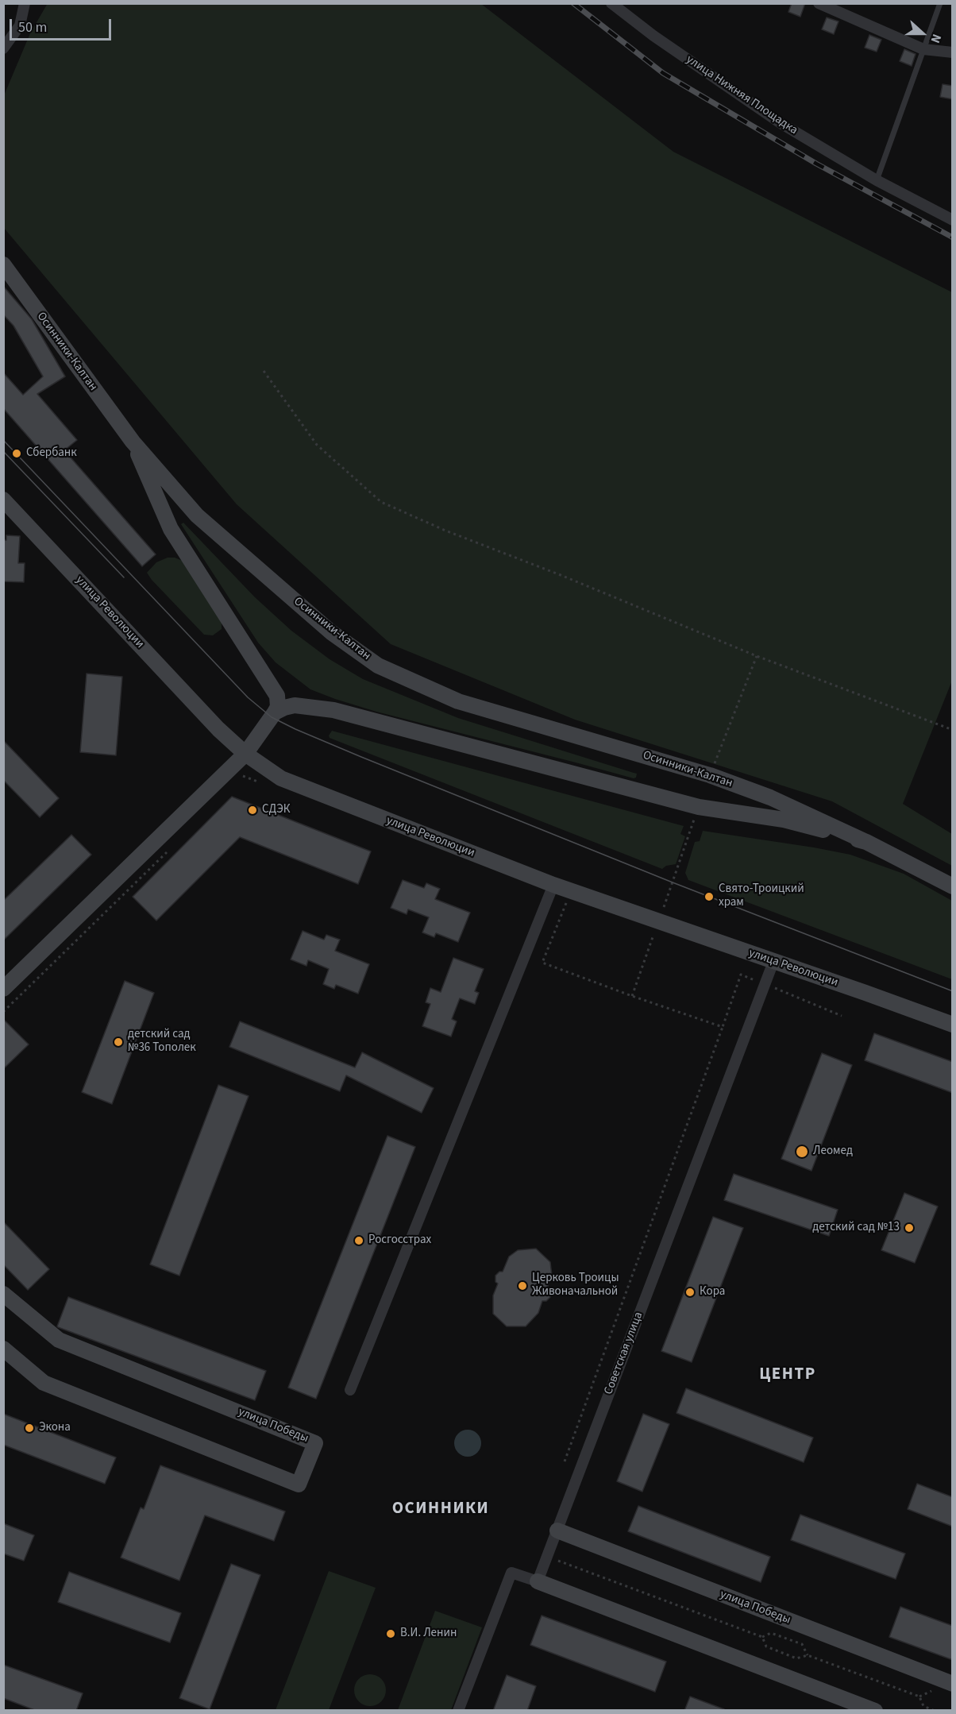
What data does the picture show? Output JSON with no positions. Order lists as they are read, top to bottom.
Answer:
{
  "streets": {
    "street": [
      "улица Нижняя Площадка",
      "Осинники-Калтан",
      "улица Революции",
      "Советская улица",
      "улица Победы"
    ]
  },
  "crossings": [
    ["улица Революции", "Советская улица"],
    ["Советская улица", "улица Победы"]
  ],
  "districts": ["ЦЕНТР", "ОСИННИКИ"],
  "places": [
    "Сбербанк",
    "СДЭК",
    "Свято-Троицкий храм",
    "детский сад №36 Тополек",
    "Леомед",
    "детский сад №13",
    "Росгосстрах",
    "Церковь Троицы Живоначальной",
    "Кора",
    "Экона",
    "В.И. Ленин"
  ],
  "scale_bar": "50 m",
  "north": "right"
}
